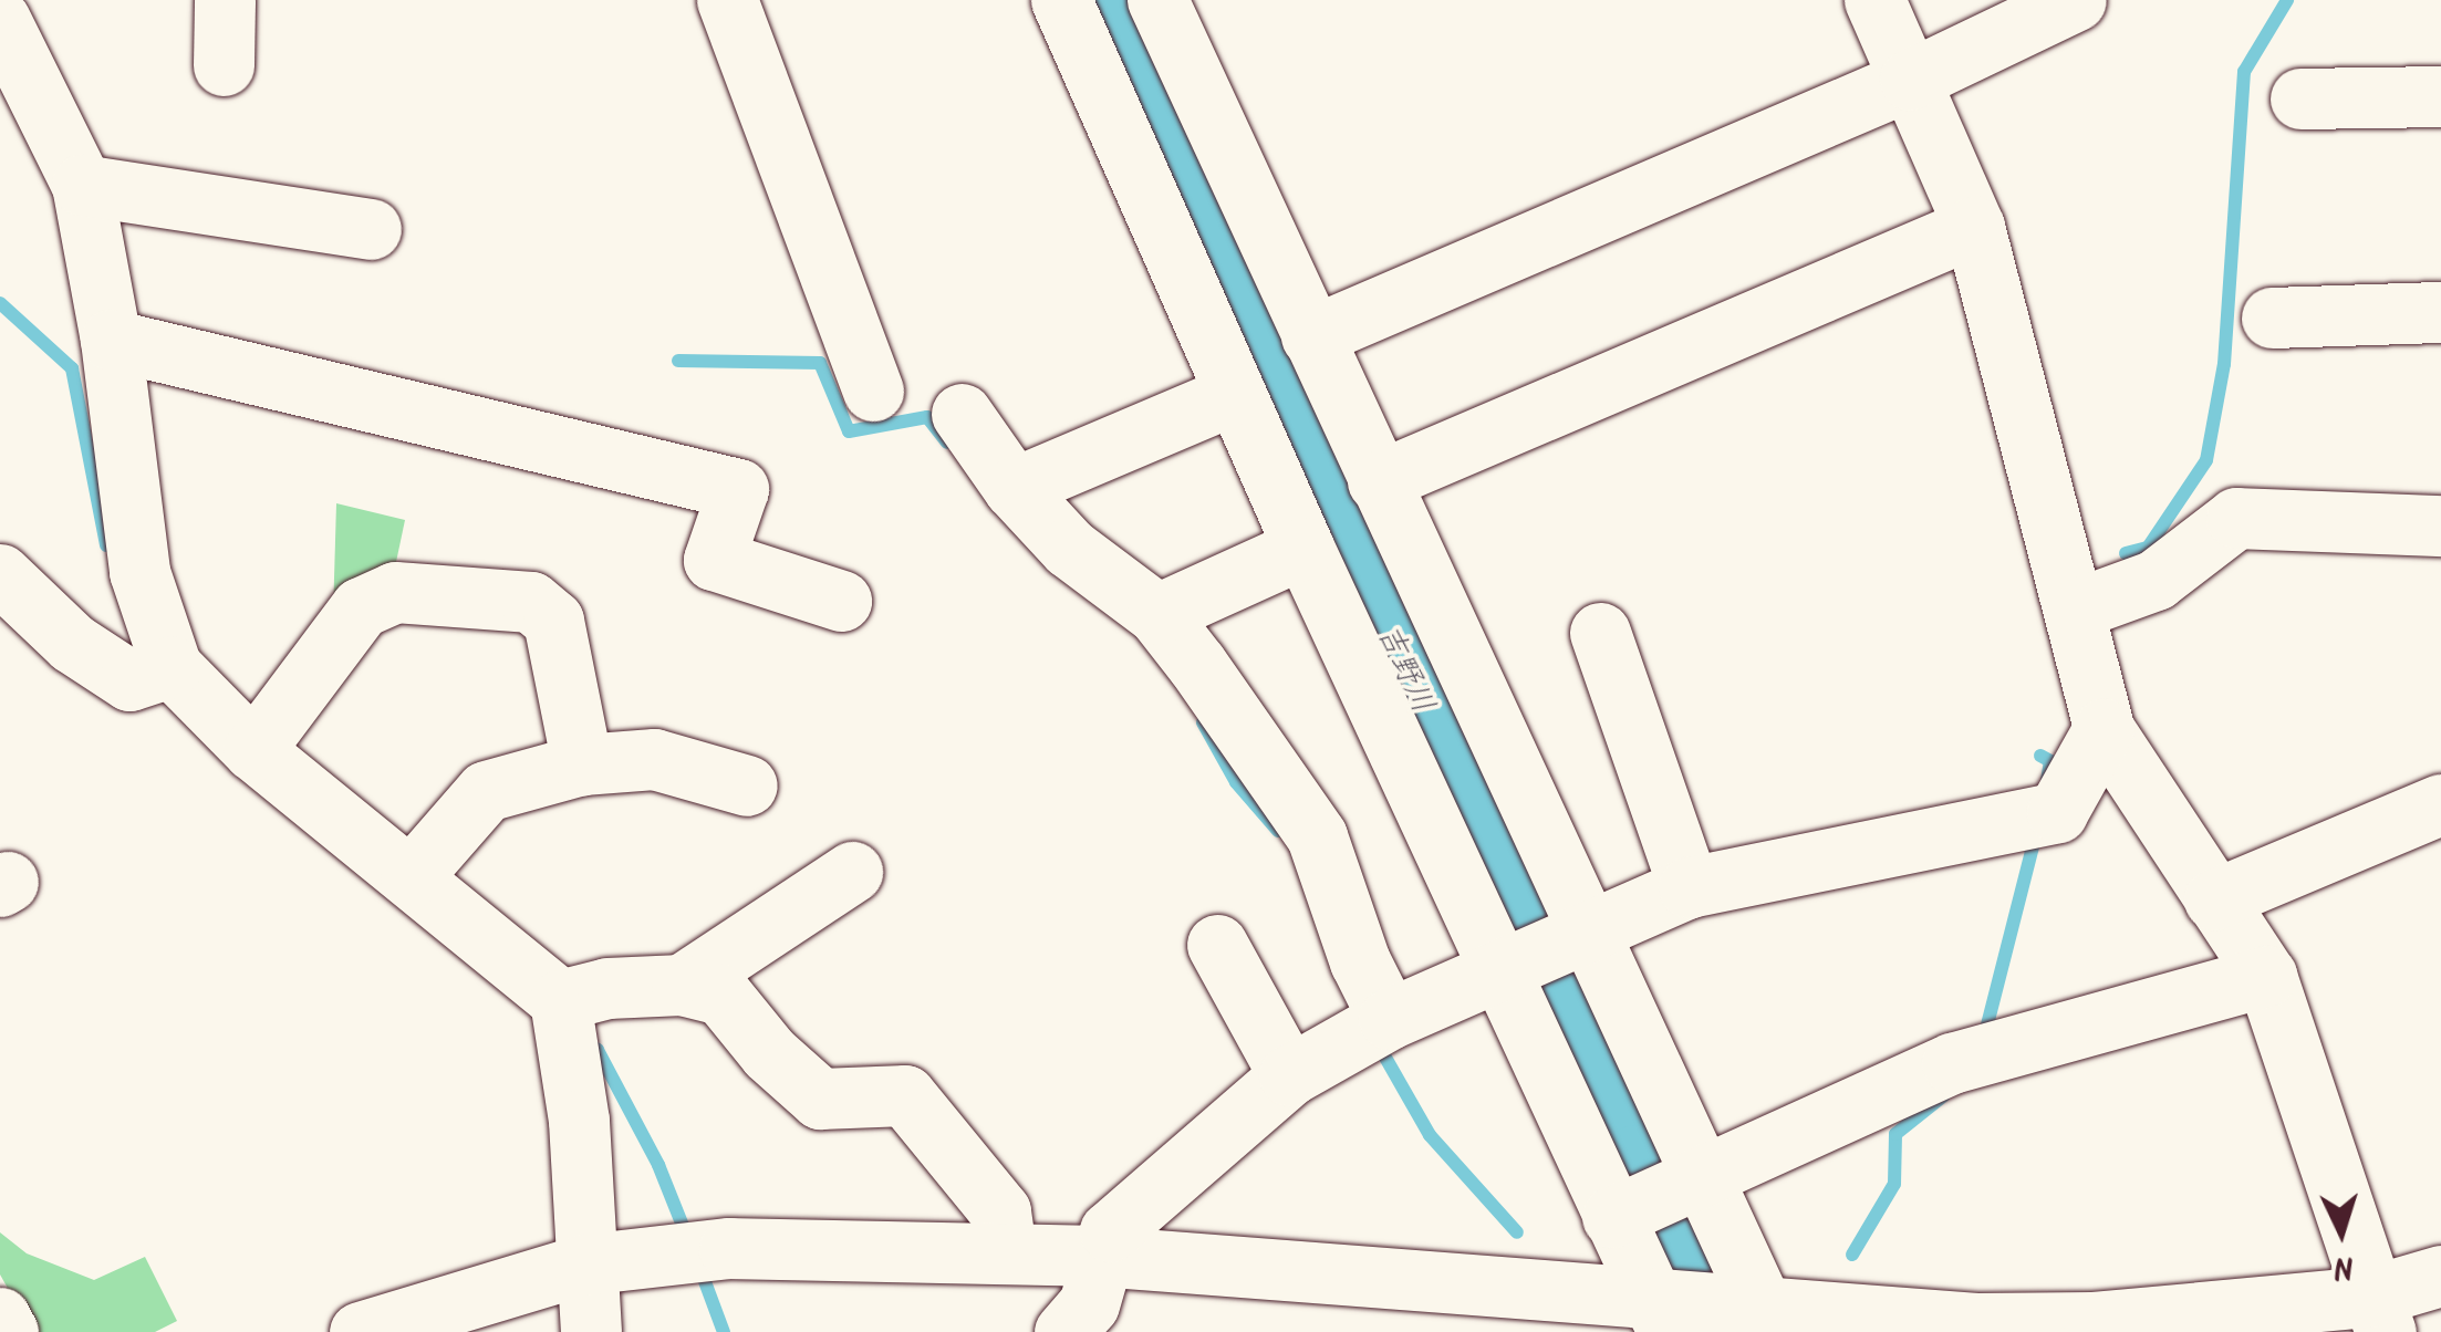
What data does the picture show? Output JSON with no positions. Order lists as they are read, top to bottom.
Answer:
{
  "water": ["吉野川"],
  "north": "bottom"
}
